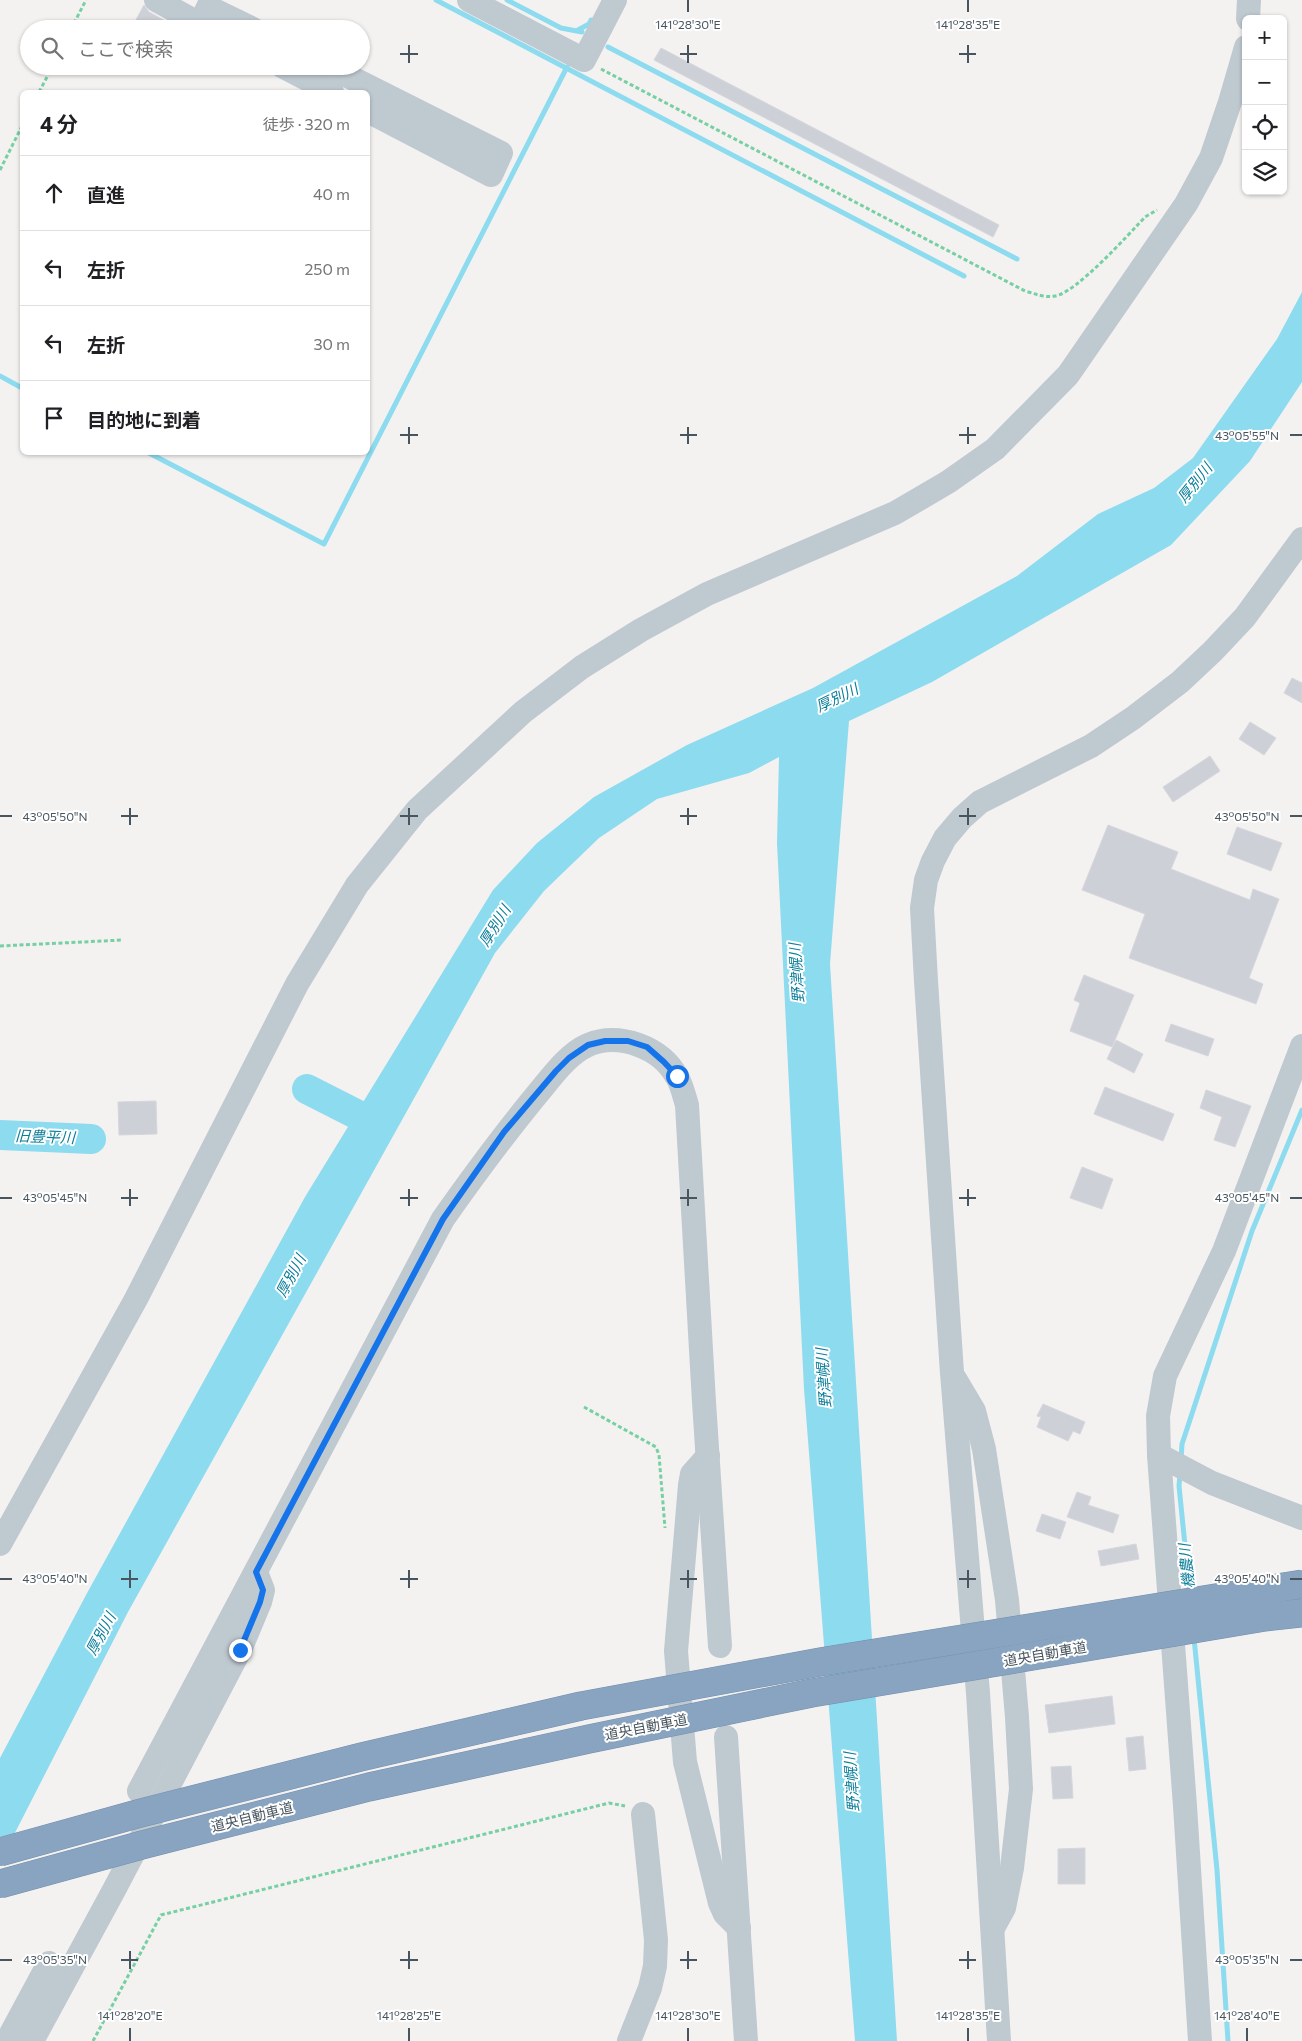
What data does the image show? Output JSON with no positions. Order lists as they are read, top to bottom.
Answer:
{
  "streets": {
    "highway": ["道央自動車道"]
  },
  "water": [
    "厚別川",
    "野津幌川",
    "旧豊平川",
    "機農川"
  ],
  "page": {
    "map_buttons": ["+", "−"],
    "search": "ここで検索",
    "heading": ["4 分", "徒歩 · 320 m"],
    "list": [
      ["直進", "40 m"],
      ["左折", "250 m"],
      ["左折", "30 m"],
      "目的地に到着"
    ]
  },
  "coordinates": [
    "141°28'30\"E",
    "141°28'35\"E",
    "43°05'55\"N",
    "43°05'50\"N",
    "43°05'45\"N",
    "43°05'40\"N",
    "43°05'35\"N",
    "141°28'20\"E",
    "141°28'25\"E",
    "141°28'40\"E"
  ]
}
